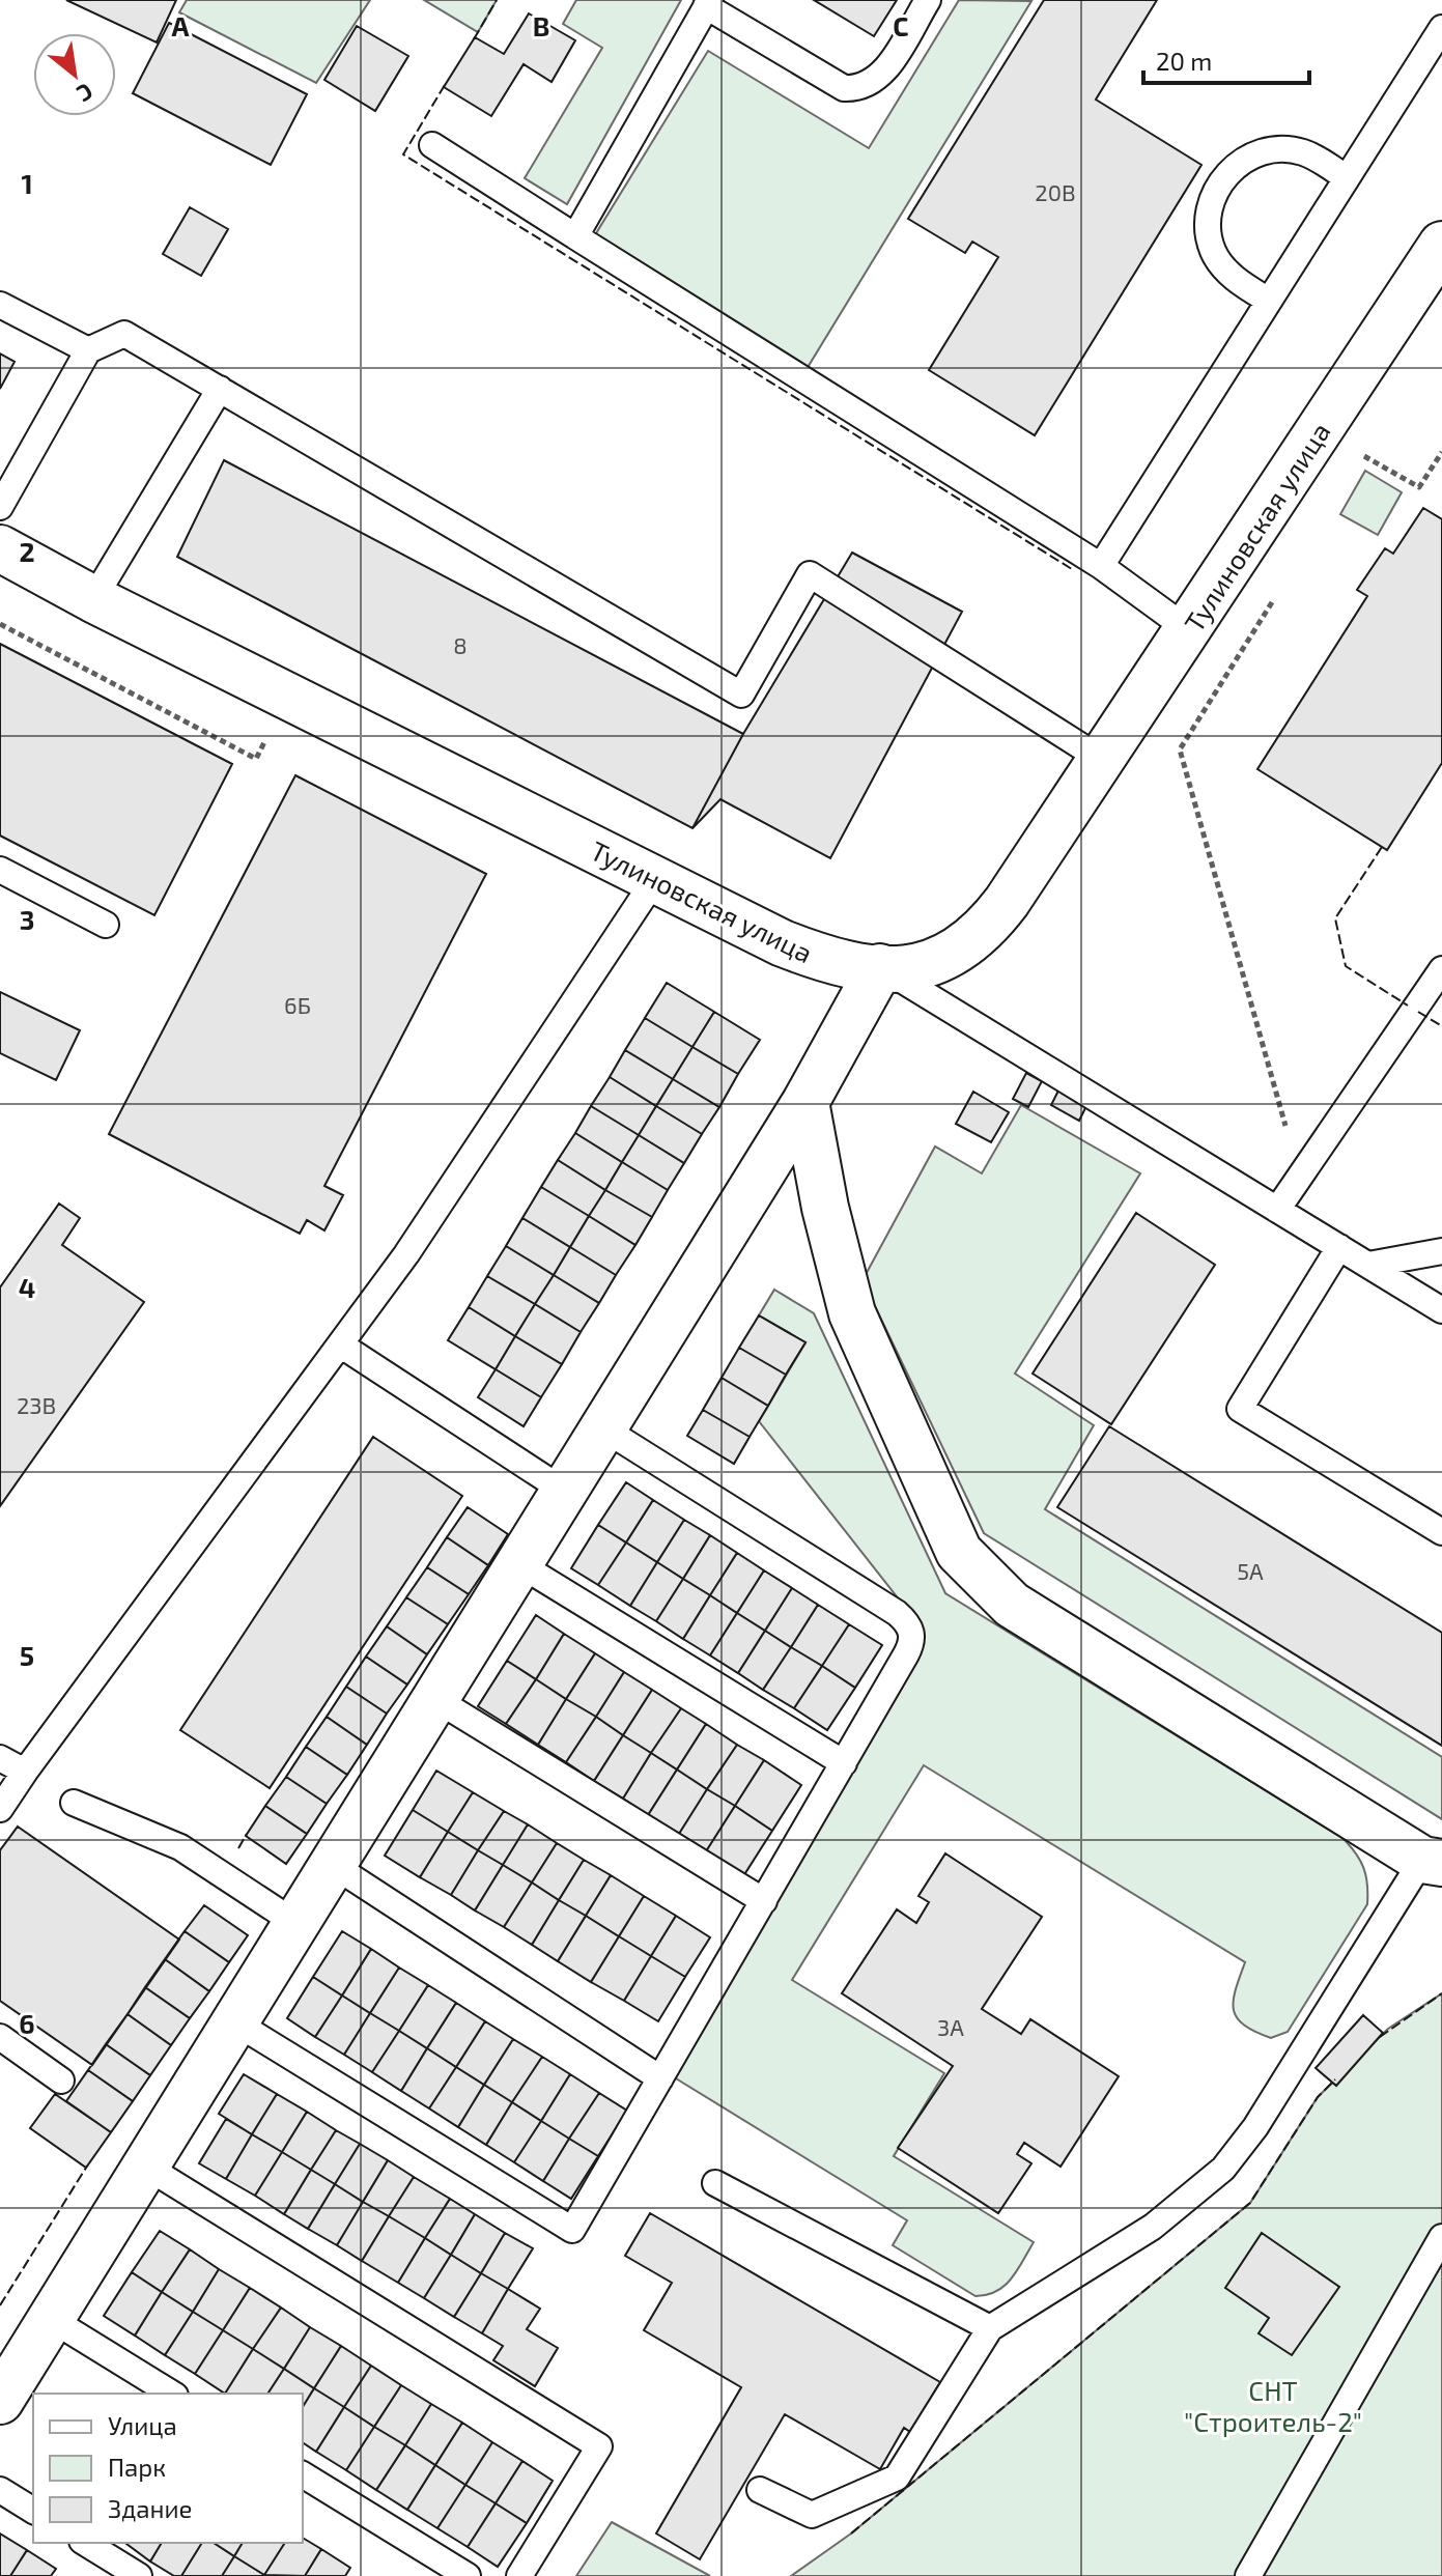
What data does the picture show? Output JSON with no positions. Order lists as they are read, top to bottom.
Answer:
{
  "streets": {
    "street": ["Тулиновская улица"]
  },
  "parks": ["СНТ \"Строитель-2\""],
  "house_numbers": [
    "20В",
    "8",
    "6Б",
    "23В",
    "5А",
    "3А"
  ],
  "legend": ["Улица", "Парк", "Здание"],
  "scale_bar": "20 m",
  "north": "bottom right",
  "grid": {
    "columns": ["A", "B", "C"],
    "rows": [
      "1",
      "2",
      "3",
      "4",
      "5",
      "6"
    ]
  }
}
